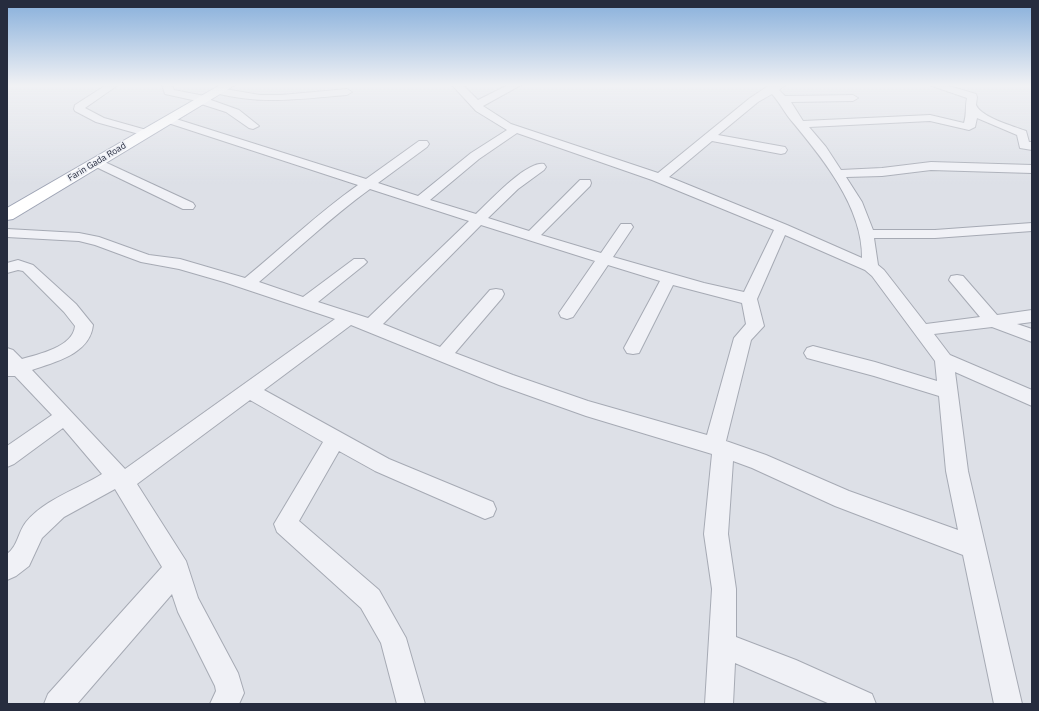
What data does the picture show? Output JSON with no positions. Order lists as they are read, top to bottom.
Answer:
{
  "streets": {
    "main road": ["Farin Gada Road"]
  }
}
